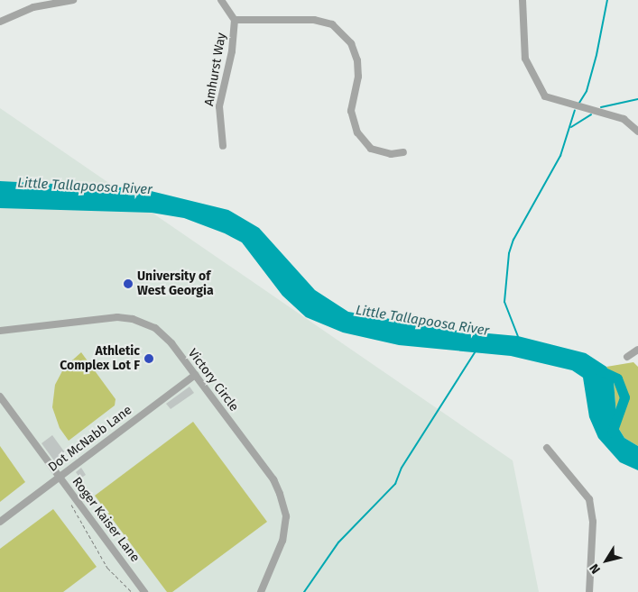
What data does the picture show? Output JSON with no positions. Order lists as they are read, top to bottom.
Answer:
{
  "streets": {
    "street": [
      "Amhurst Way",
      "Victory Circle",
      "Dot McNabb Lane",
      "Roger Kaiser Lane"
    ]
  },
  "crossings": [
    ["Victory Circle", "Dot McNabb Lane"],
    ["Dot McNabb Lane", "Roger Kaiser Lane"]
  ],
  "water": ["Little Tallapoosa River"],
  "places": ["University of West Georgia", "Athletic Complex Lot F"],
  "north": "bottom left"
}
